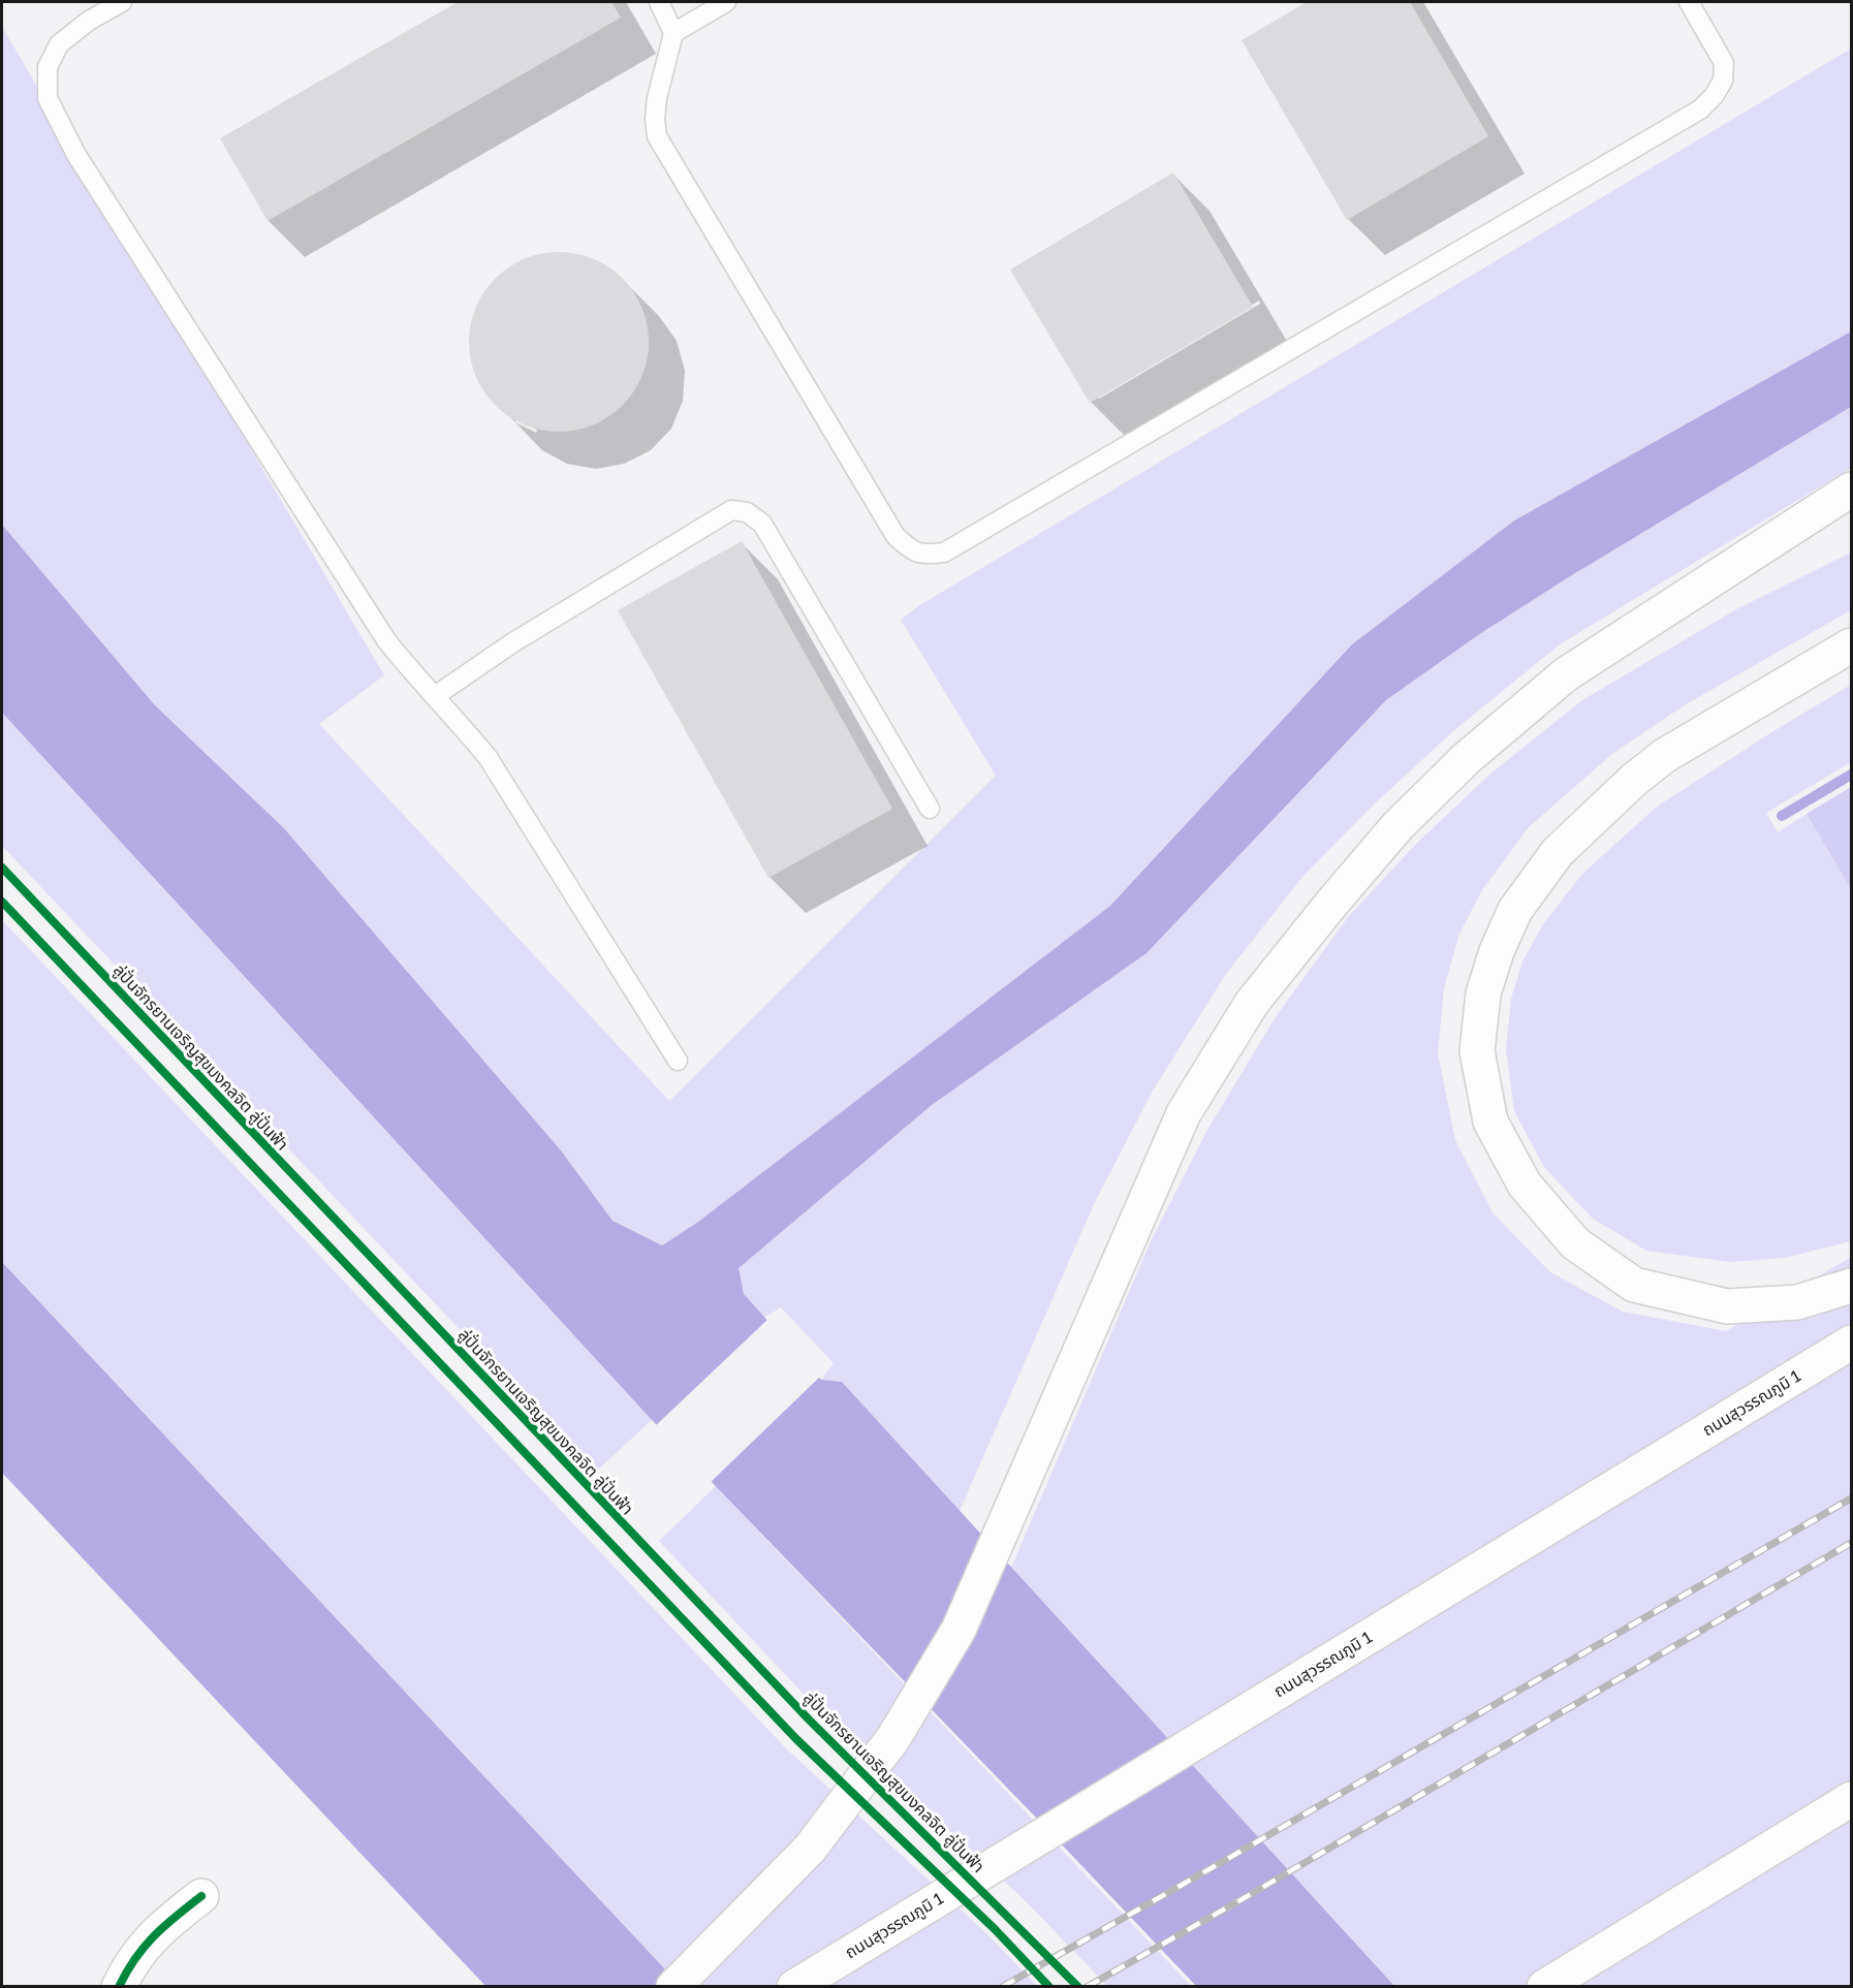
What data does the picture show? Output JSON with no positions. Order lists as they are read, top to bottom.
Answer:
{
  "streets": {
    "main road": ["ถนนสุวรรณภูมิ 1"],
    "cycle path": ["ลู่ปั่นจักรยานเจริญสุขมงคลจิต ลู่ปั่นฟ้า"]
  }
}
